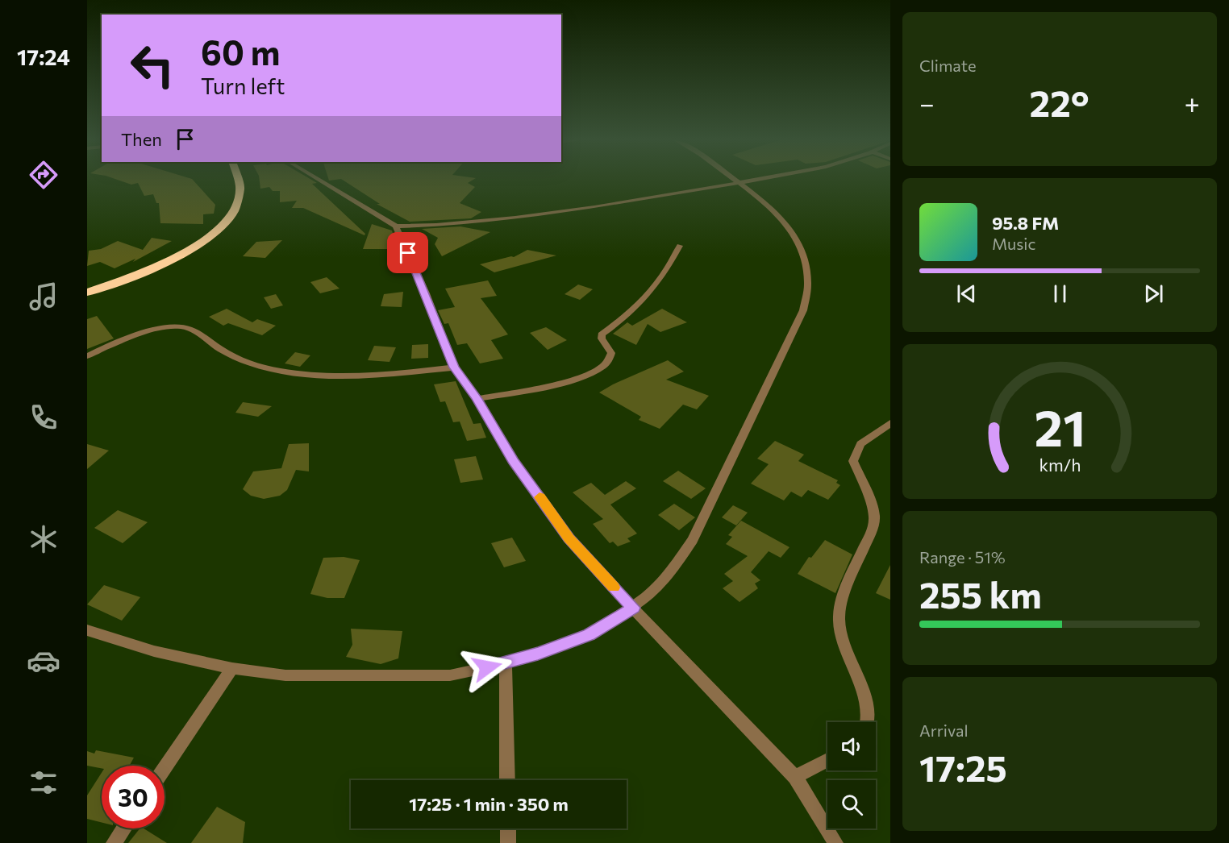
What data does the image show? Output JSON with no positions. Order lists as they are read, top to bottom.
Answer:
{
  "page": {
    "tabs": "17:24",
    "tile": [
      "Climate",
      ["Range · 51%", "255 km"],
      ["Arrival", "17:25"]
    ],
    "turn": ["60 m", "Turn left"],
    "heat": ["−", "22°", "+"],
    "then": "Then",
    "song": ["95.8 FM", "Music"],
    "limit": "30",
    "trip": "17:25 · 1 min · 350 m",
    "gauge": ["21", "km/h"]
  }
}
